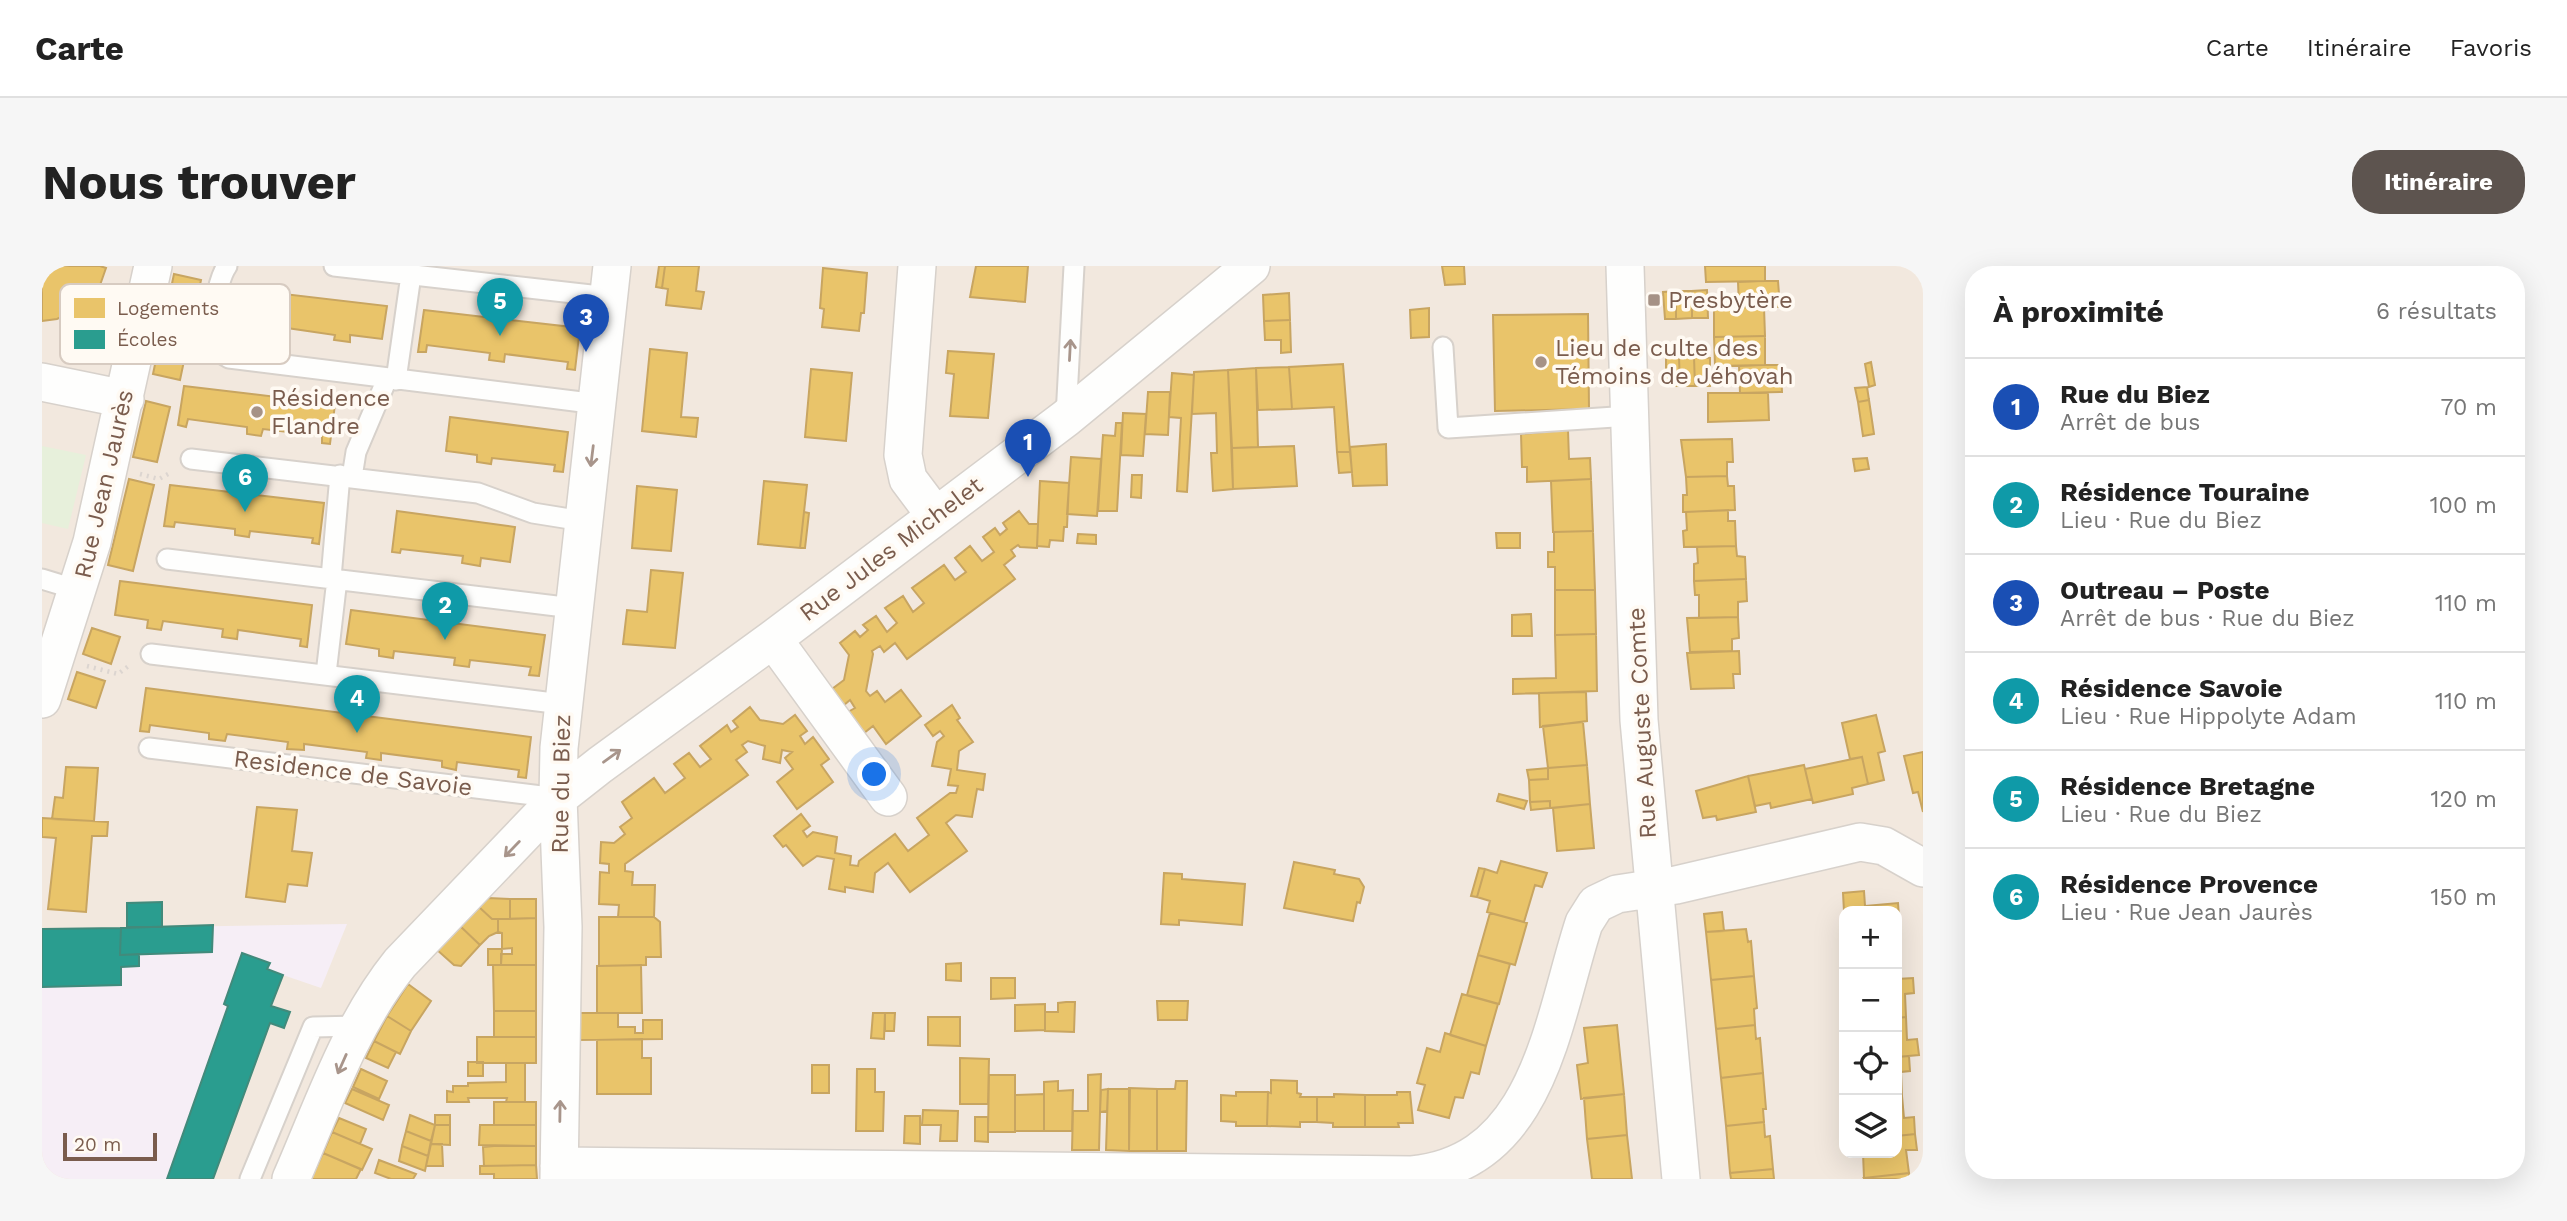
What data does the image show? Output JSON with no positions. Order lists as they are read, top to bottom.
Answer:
{
  "streets": {
    "street": [
      "Rue Jean Jaurès",
      "Rue Jules Michelet",
      "Rue Auguste Comte",
      "Rue du Biez"
    ],
    "lane": ["Residence de Savoie"]
  },
  "crossings": [
    ["Rue Jules Michelet", "Residence de Savoie"],
    ["Rue Jules Michelet", "Rue du Biez"],
    ["Residence de Savoie", "Rue du Biez"]
  ],
  "places": {
    "transit": ["Presbytère"],
    "other": ["Lieu de culte des Témoins de Jéhovah", "Résidence Flandre"]
  },
  "legend": ["Logements", "Écoles"],
  "scale_bar": "20 m",
  "page": {
    "header": "Carte",
    "nav": ["Carte", "Itinéraire", "Favoris"],
    "buttons": "Itinéraire",
    "title": "Nous trouver",
    "heading": ["À proximité", "6 résultats"],
    "pins": [
      "5",
      "3",
      "1",
      "6",
      "2",
      "4"
    ],
    "list": [
      {
        "mark": "1",
        "name": "Rue du Biez",
        "note": "Arrêt de bus",
        "value": "70 m"
      },
      {
        "mark": "2",
        "name": "Résidence Touraine",
        "note": "Lieu · Rue du Biez",
        "value": "100 m"
      },
      {
        "mark": "3",
        "name": "Outreau – Poste",
        "note": "Arrêt de bus · Rue du Biez",
        "value": "110 m"
      },
      {
        "mark": "4",
        "name": "Résidence Savoie",
        "note": "Lieu · Rue Hippolyte Adam",
        "value": "110 m"
      },
      {
        "mark": "5",
        "name": "Résidence Bretagne",
        "note": "Lieu · Rue du Biez",
        "value": "120 m"
      },
      {
        "mark": "6",
        "name": "Résidence Provence",
        "note": "Lieu · Rue Jean Jaurès",
        "value": "150 m"
      }
    ],
    "map_buttons": ["+", "−"],
    "scale": "20 m"
  }
}
